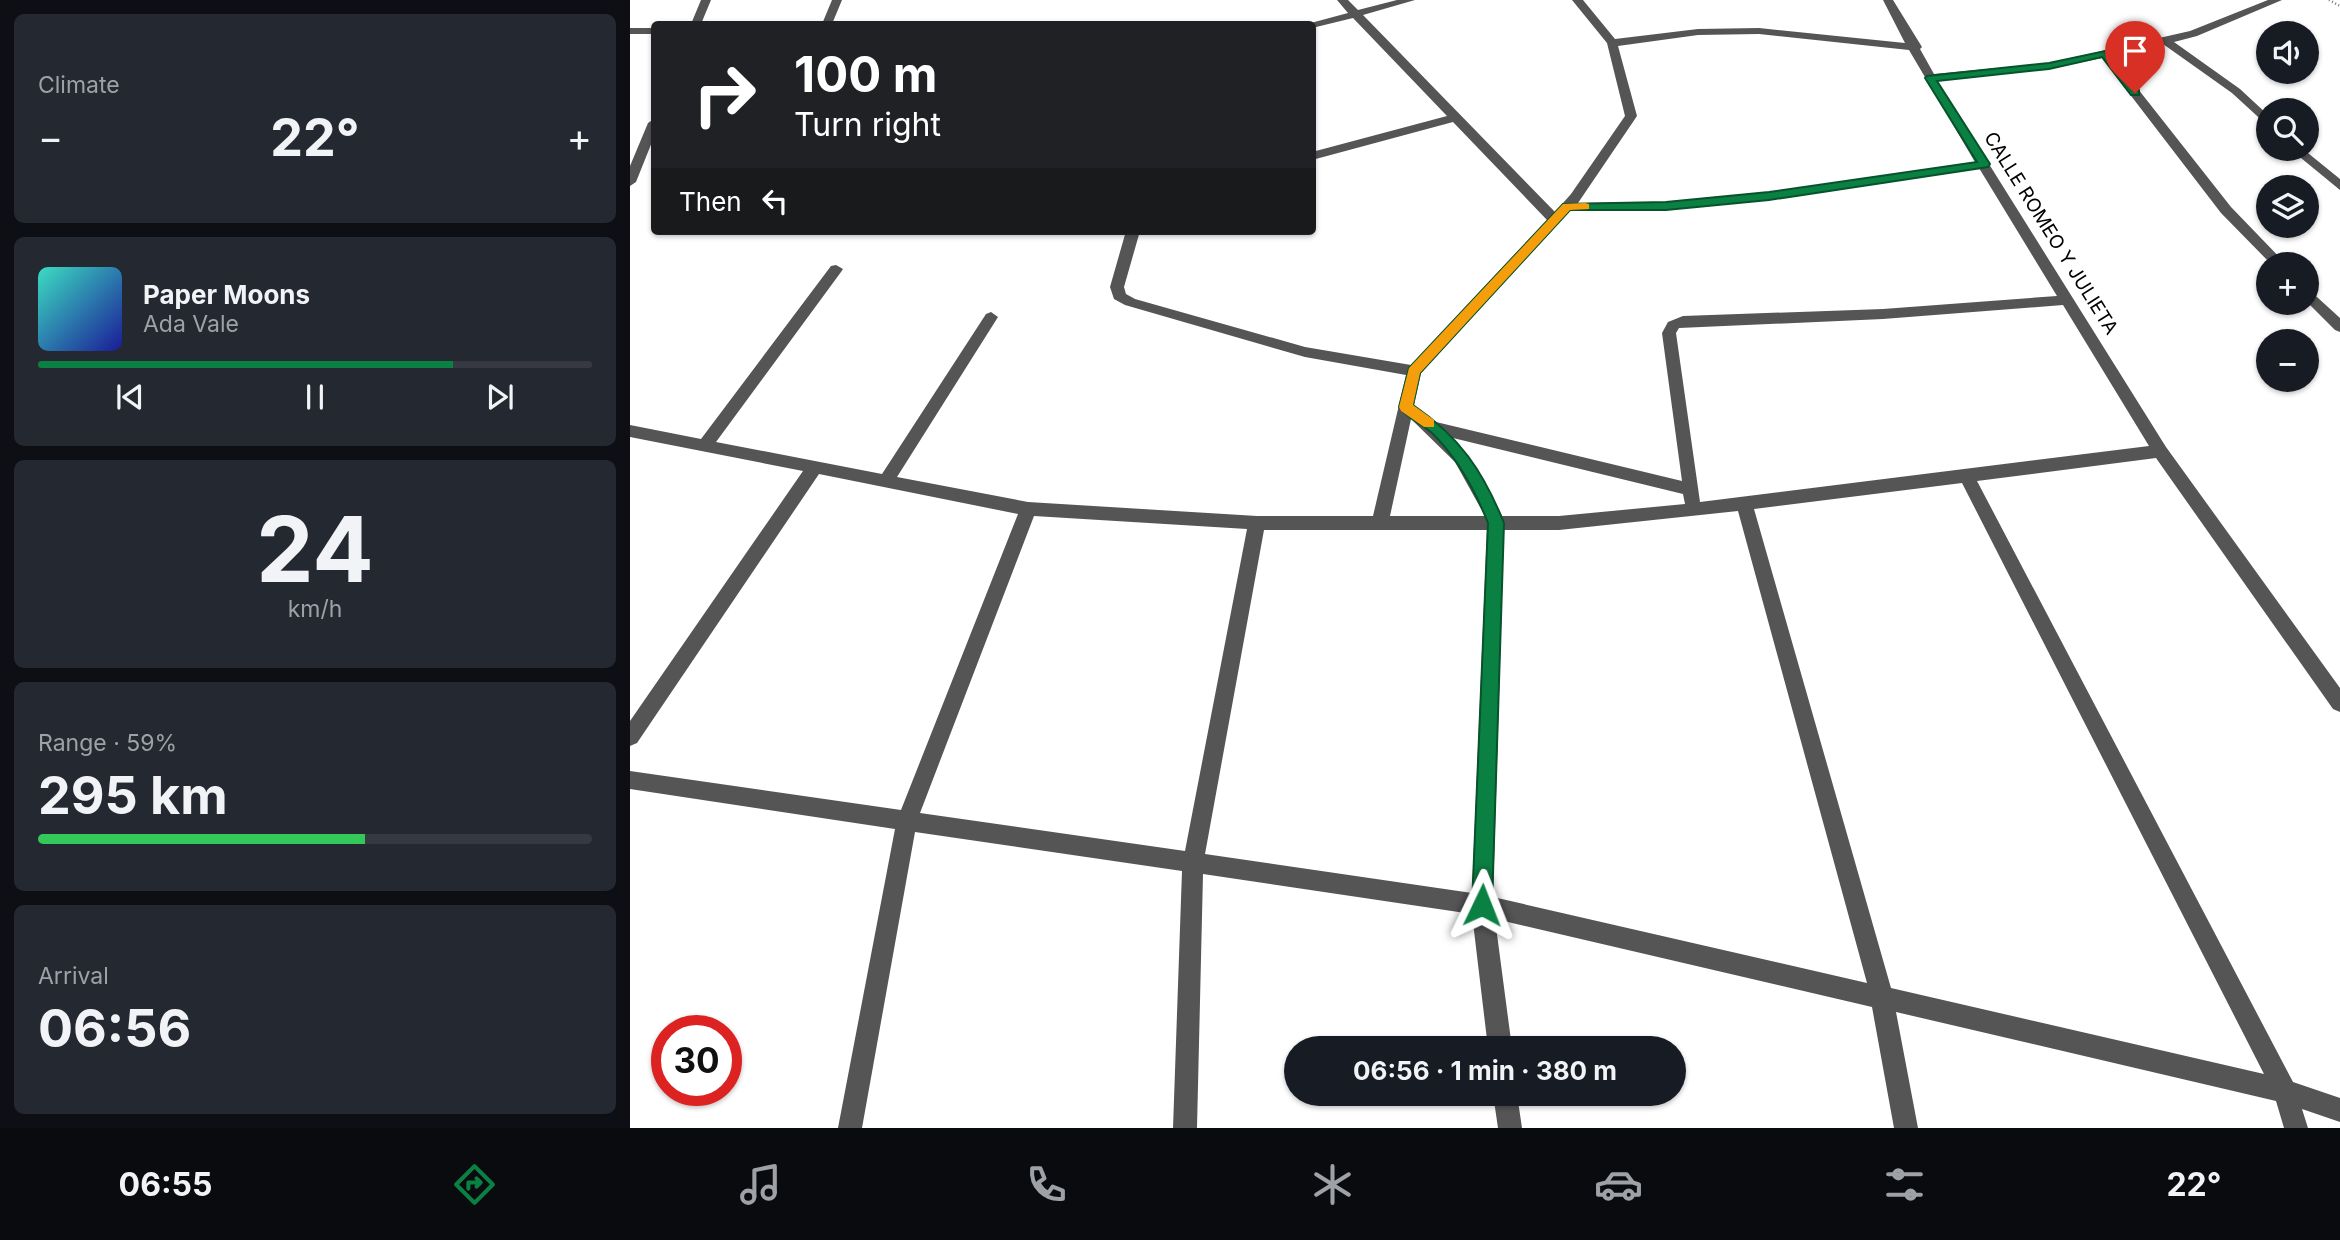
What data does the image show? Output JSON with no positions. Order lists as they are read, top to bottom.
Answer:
{
  "streets": {
    "street": ["CALLE ROMEO Y JULIETA"]
  },
  "page": {
    "tile": [
      "Climate",
      ["24", "km/h"],
      ["Range · 59%", "295 km"],
      ["Arrival", "06:56"]
    ],
    "map_buttons": ["+", "−"],
    "turn": ["100 m", "Turn right"],
    "heat": ["−", "22°", "+"],
    "then": "Then",
    "song": ["Paper Moons", "Ada Vale"],
    "limit": "30",
    "trip": "06:56 · 1 min · 380 m",
    "tabs": ["06:55", "22°"]
  }
}
